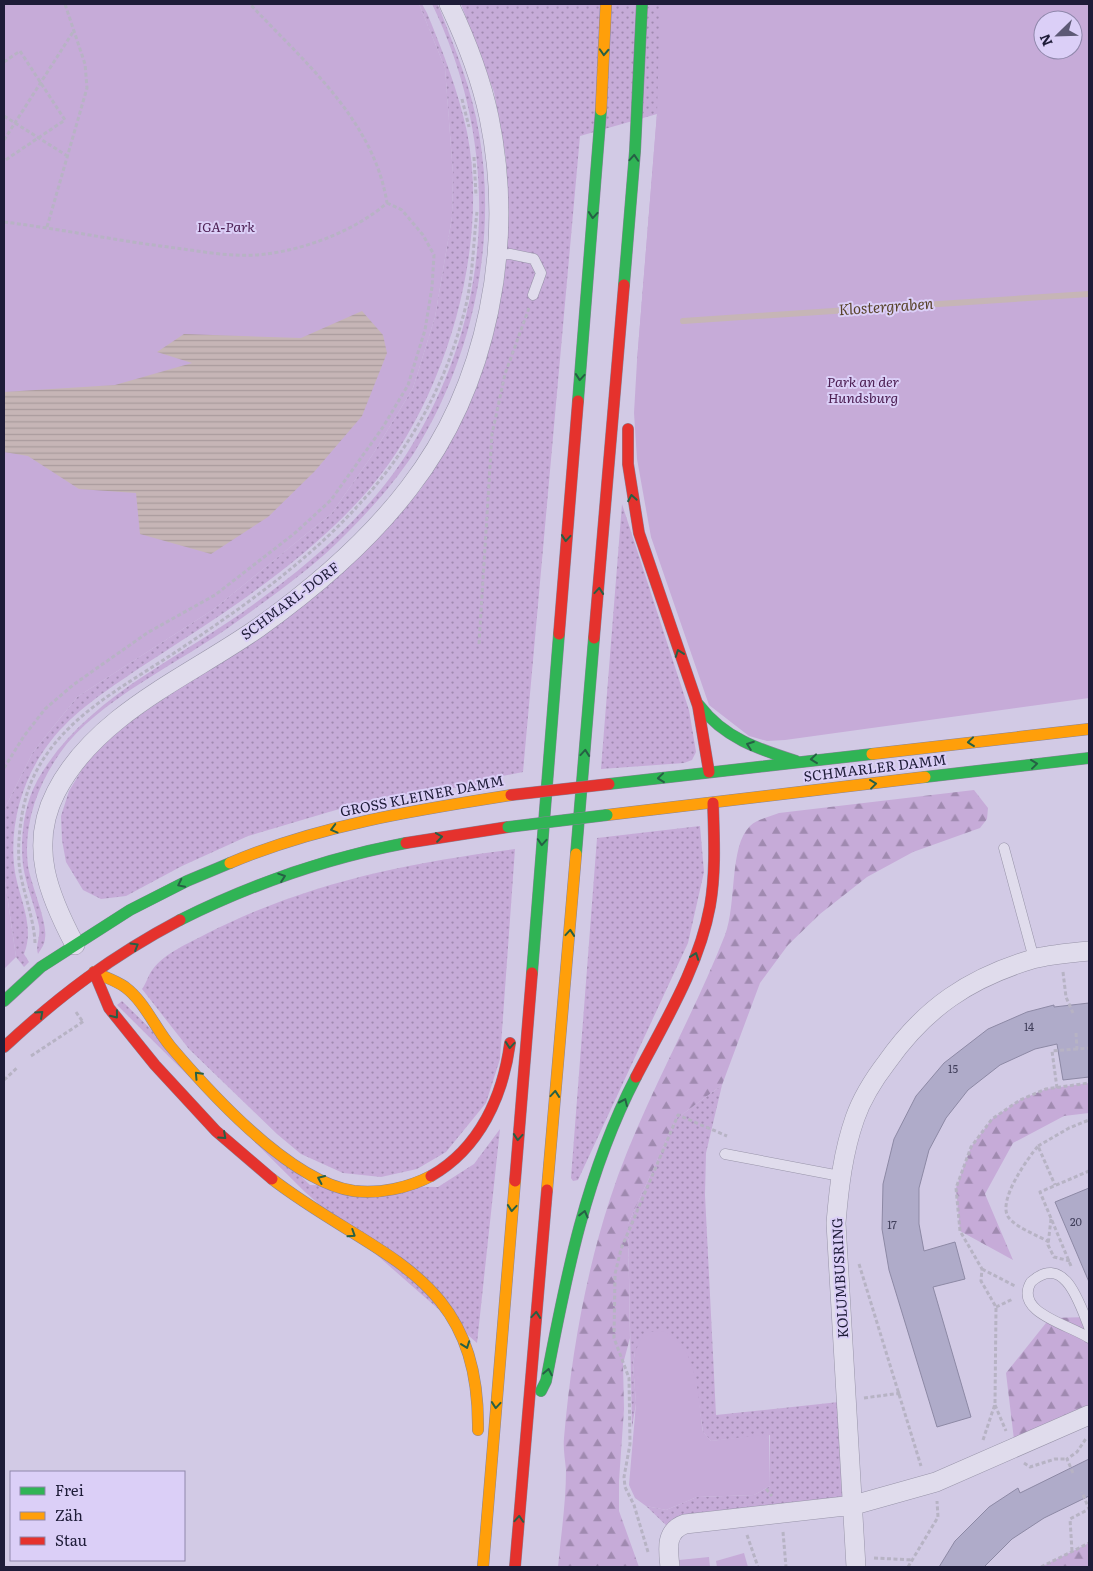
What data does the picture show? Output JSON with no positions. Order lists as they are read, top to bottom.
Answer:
{
  "streets": {
    "main road": ["SCHMARLER DAMM", "GROSS KLEINER DAMM"],
    "street": ["SCHMARL-DORF", "KOLUMBUSRING"]
  },
  "crossings": [
    ["SCHMARL-DORF", "GROSS KLEINER DAMM"],
    ["SCHMARLER DAMM", "GROSS KLEINER DAMM"]
  ],
  "water": ["Klostergraben"],
  "parks": ["IGA-Park", "Park an der Hundsburg"],
  "house_numbers": [
    "14",
    "15",
    "20",
    "17"
  ],
  "legend": ["Frei", "Zäh", "Stau"],
  "north": "bottom left"
}
